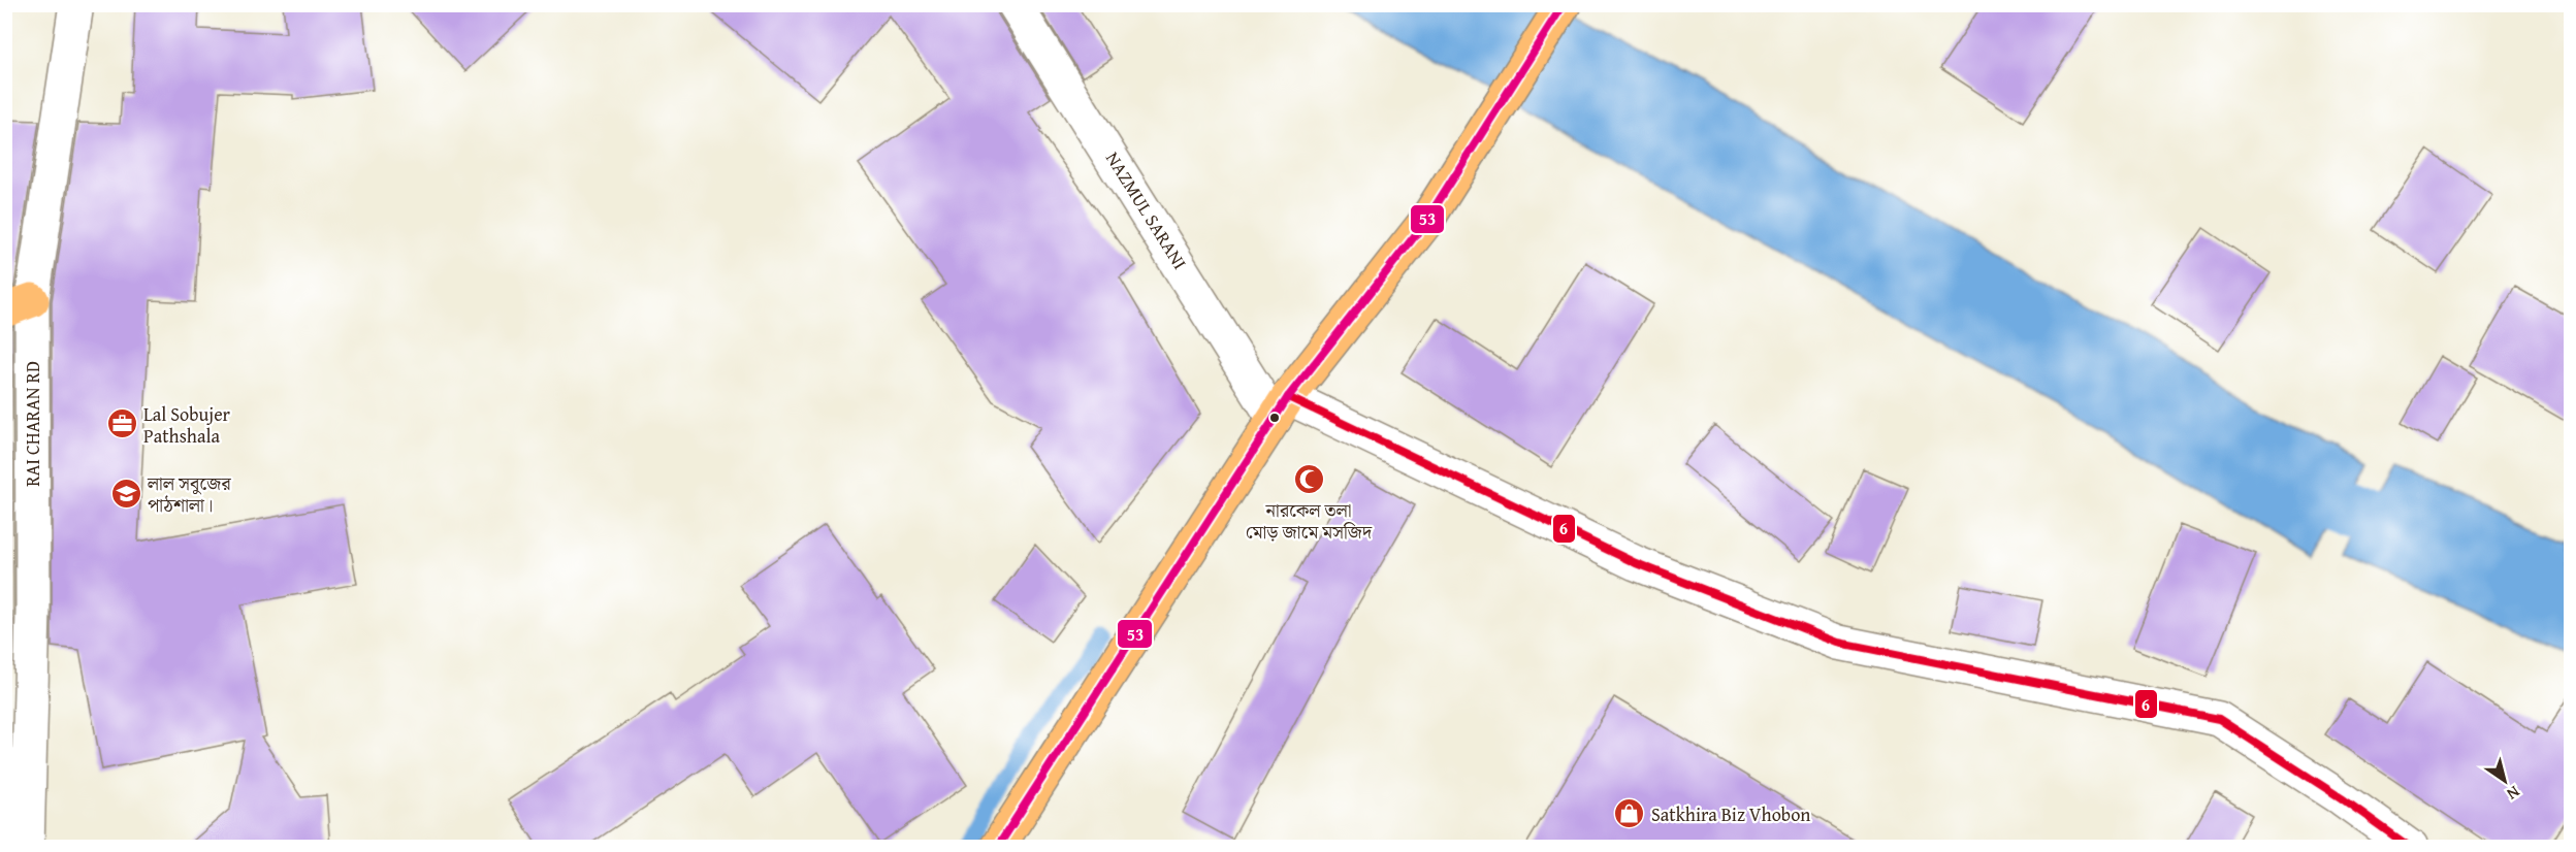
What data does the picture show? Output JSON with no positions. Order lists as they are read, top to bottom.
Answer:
{
  "streets": {
    "street": ["NAZMUL SARANI", "RAI CHARAN RD"]
  },
  "places": {
    "office": ["Lal Sobujer Pathshala"],
    "mosque": ["নারকেল তলা মোড় জামে মসজিদ"],
    "school or university": ["লাল সবুজের পাঠশালা।"],
    "shop": ["Satkhira Biz Vhobon"]
  },
  "lines": ["transit line 53", "transit line 6"],
  "north": "bottom right"
}
